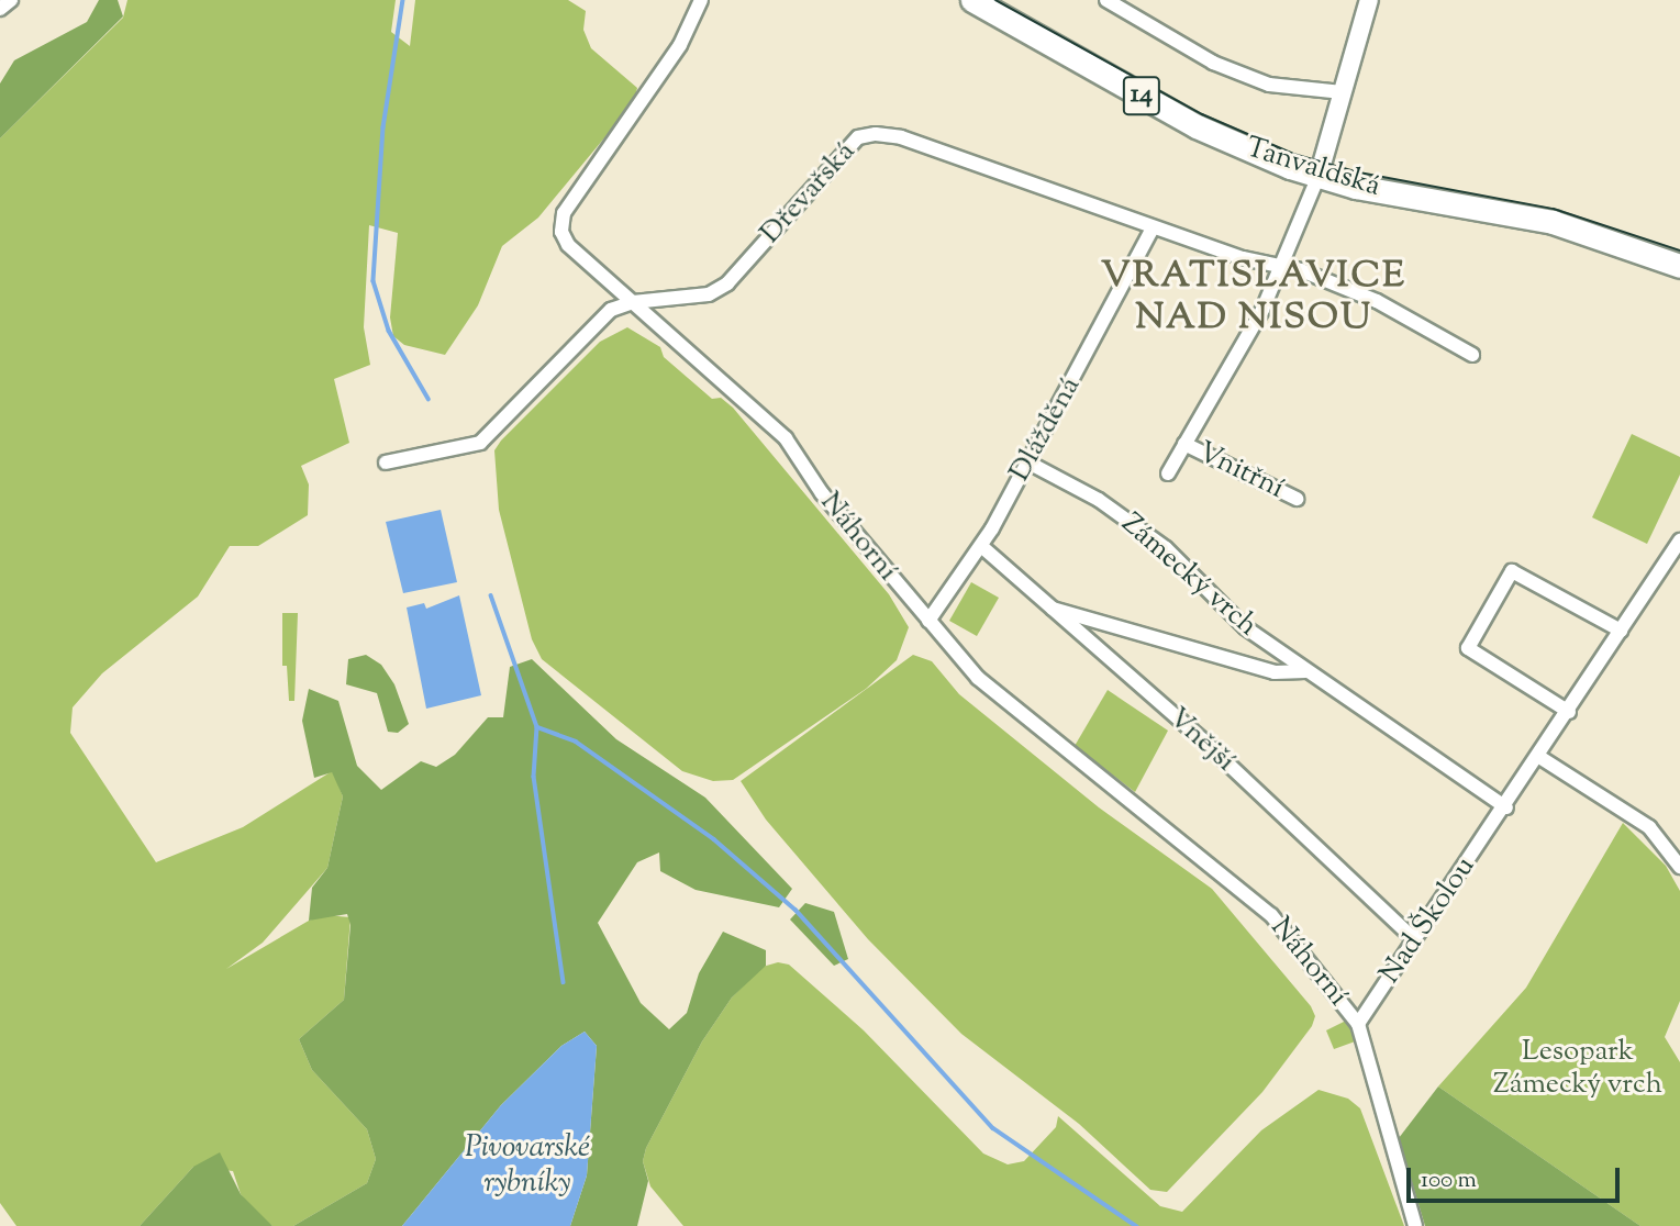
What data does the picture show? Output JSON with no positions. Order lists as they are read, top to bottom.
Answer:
{
  "streets": {
    "main road": ["14", "Tanvaldská"],
    "street": [
      "Dřevařská",
      "Dlážděná",
      "Vnitřní",
      "Náhorní",
      "Zámecký vrch",
      "Vnější",
      "Nad Školou"
    ]
  },
  "crossings": [
    ["Dřevařská", "Dlážděná"],
    ["Dřevařská", "Náhorní"],
    ["Dlážděná", "Náhorní"],
    ["Dlážděná", "Zámecký vrch"],
    ["Dlážděná", "Vnější"],
    ["Náhorní", "Nad Školou"],
    ["Zámecký vrch", "Vnější"],
    ["Zámecký vrch", "Nad Školou"],
    ["Vnější", "Nad Školou"]
  ],
  "districts": ["VRATISLAVICE NAD NISOU"],
  "water": ["Pivovarské rybníky"],
  "parks": ["Lesopark Zámecký vrch"],
  "scale_bar": "100 m"
}
